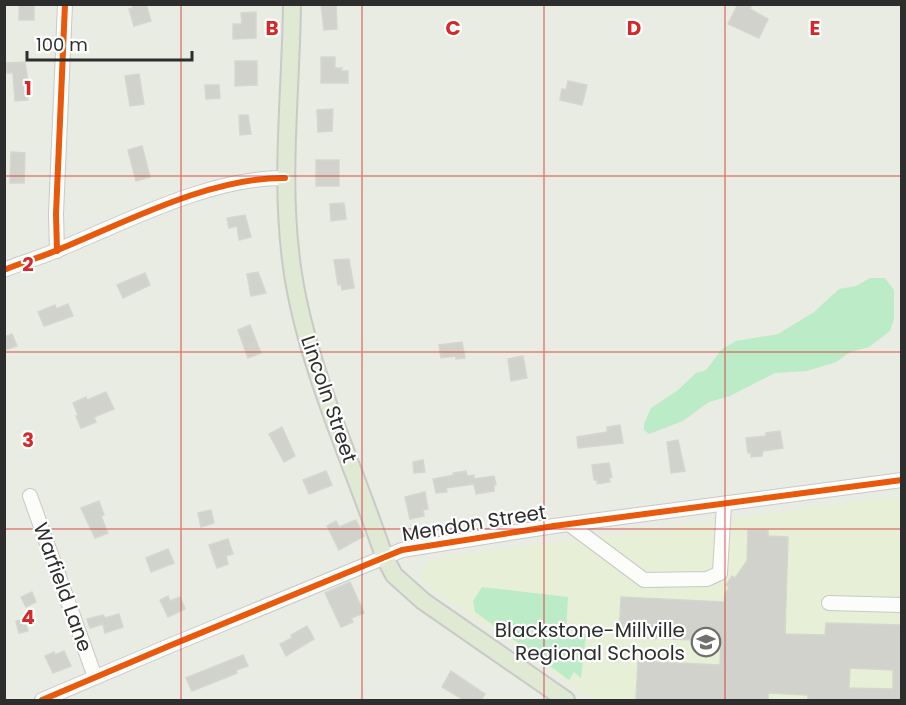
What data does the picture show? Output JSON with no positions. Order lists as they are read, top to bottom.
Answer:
{
  "streets": {
    "main road": ["Lincoln Street"],
    "street": ["Mendon Street", "Warfield Lane"]
  },
  "crossings": [
    ["Lincoln Street", "Mendon Street"],
    ["Mendon Street", "Warfield Lane"]
  ],
  "places": {
    "school or university": ["Blackstone-Millville Regional Schools"]
  },
  "scale_bar": "100 m",
  "grid": {
    "columns": [
      "B",
      "C",
      "D",
      "E"
    ],
    "rows": [
      "1",
      "2",
      "3",
      "4"
    ]
  }
}
